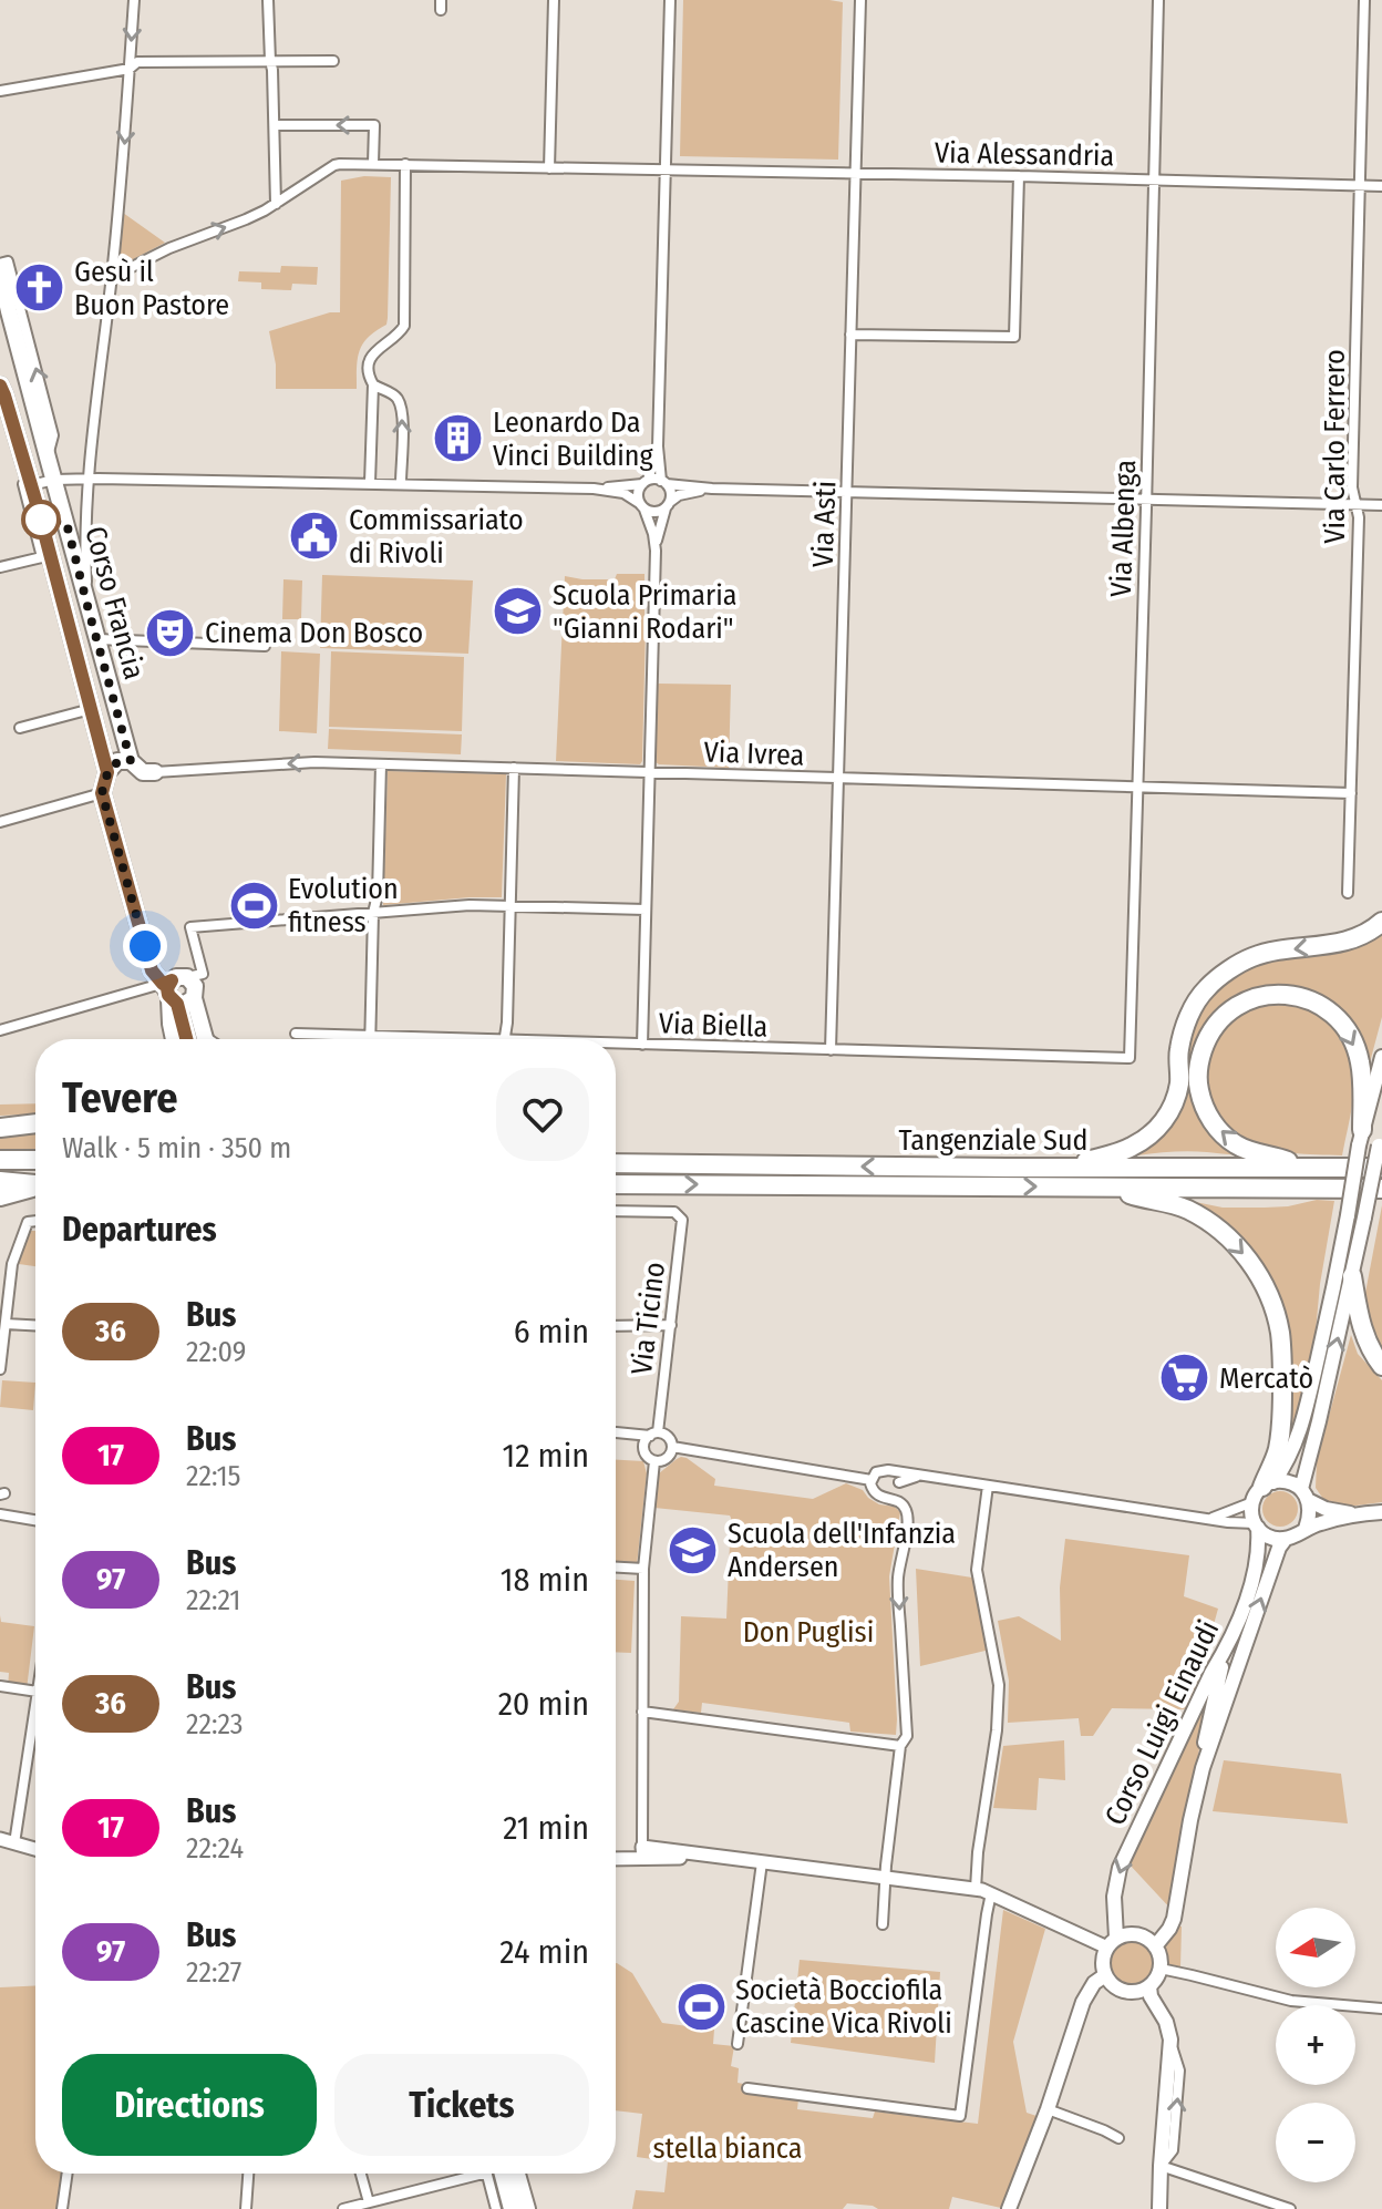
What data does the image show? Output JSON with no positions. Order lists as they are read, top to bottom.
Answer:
{
  "streets": {
    "highway": ["Tangenziale Sud"],
    "main road": ["Corso Francia", "Corso Luigi Einaudi"],
    "street": [
      "Via Alessandria",
      "Via Carlo Ferrero",
      "Via Asti",
      "Via Albenga",
      "Via Ivrea",
      "Via Biella",
      "Via Ticino"
    ]
  },
  "crossings": [
    ["Via Alessandria", "Via Carlo Ferrero"],
    ["Via Alessandria", "Via Asti"],
    ["Via Alessandria", "Via Albenga"],
    ["Via Carlo Ferrero", "Via Ivrea"],
    ["Via Asti", "Via Ivrea"],
    ["Via Asti", "Via Biella"],
    ["Via Albenga", "Via Ivrea"],
    ["Via Albenga", "Via Biella"]
  ],
  "parks": ["Don Puglisi", "stella bianca"],
  "places": {
    "church": ["Gesù il Buon Pastore"],
    "building": ["Leonardo Da Vinci Building"],
    "public building": ["Commissariato di Rivoli"],
    "school or university": ["Scuola Primaria \"Gianni Rodari\"", "Scuola dell'Infanzia Andersen"],
    "theatre": ["Cinema Don Bosco"],
    "sports": ["Evolution fitness", "Società Bocciofila Cascine Vica Rivoli"],
    "supermarket": ["Mercatò"]
  },
  "lines": ["bus line 36"],
  "north": "left",
  "page": {
    "heading": [
      ["Tevere", "Walk · 5 min · 350 m"],
      "Departures"
    ],
    "list": [
      {
        "mark": "36",
        "name": "Bus",
        "note": "22:09",
        "value": "6 min"
      },
      {
        "mark": "17",
        "name": "Bus",
        "note": "22:15",
        "value": "12 min"
      },
      {
        "mark": "97",
        "name": "Bus",
        "note": "22:21",
        "value": "18 min"
      },
      {
        "mark": "36",
        "name": "Bus",
        "note": "22:23",
        "value": "20 min"
      },
      {
        "mark": "17",
        "name": "Bus",
        "note": "22:24",
        "value": "21 min"
      },
      {
        "mark": "97",
        "name": "Bus",
        "note": "22:27",
        "value": "24 min"
      }
    ],
    "map_buttons": ["+", "−"],
    "buttons": ["Directions", "Tickets"]
  }
}
